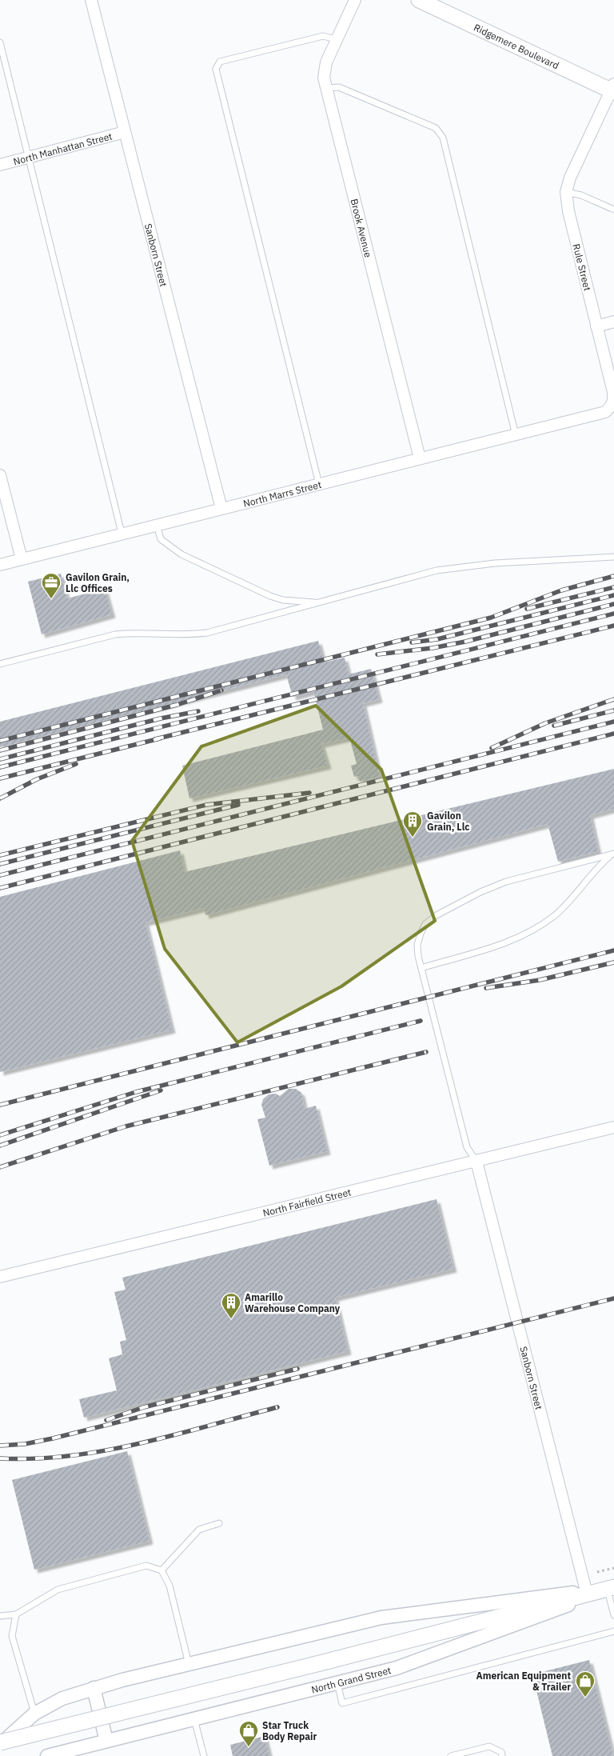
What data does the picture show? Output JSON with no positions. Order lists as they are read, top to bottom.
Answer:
{
  "streets": {
    "main road": ["Ridgemere Boulevard", "North Grand Street"],
    "street": [
      "North Manhattan Street",
      "Brook Avenue",
      "Sanborn Street",
      "Rule Street",
      "North Marrs Street",
      "North Fairfield Street"
    ]
  },
  "crossings": [
    ["Ridgemere Boulevard", "Rule Street"],
    ["North Manhattan Street", "Sanborn Street"],
    ["Brook Avenue", "North Marrs Street"],
    ["Sanborn Street", "North Marrs Street"],
    ["Sanborn Street", "North Fairfield Street"],
    ["Sanborn Street", "North Grand Street"],
    ["Rule Street", "North Marrs Street"]
  ],
  "places": {
    "office": ["Gavilon Grain, Llc Offices"],
    "building": ["Gavilon Grain, Llc", "Amarillo Warehouse Company"],
    "shop": ["American Equipment & Trailer", "Star Truck Body Repair"]
  }
}
